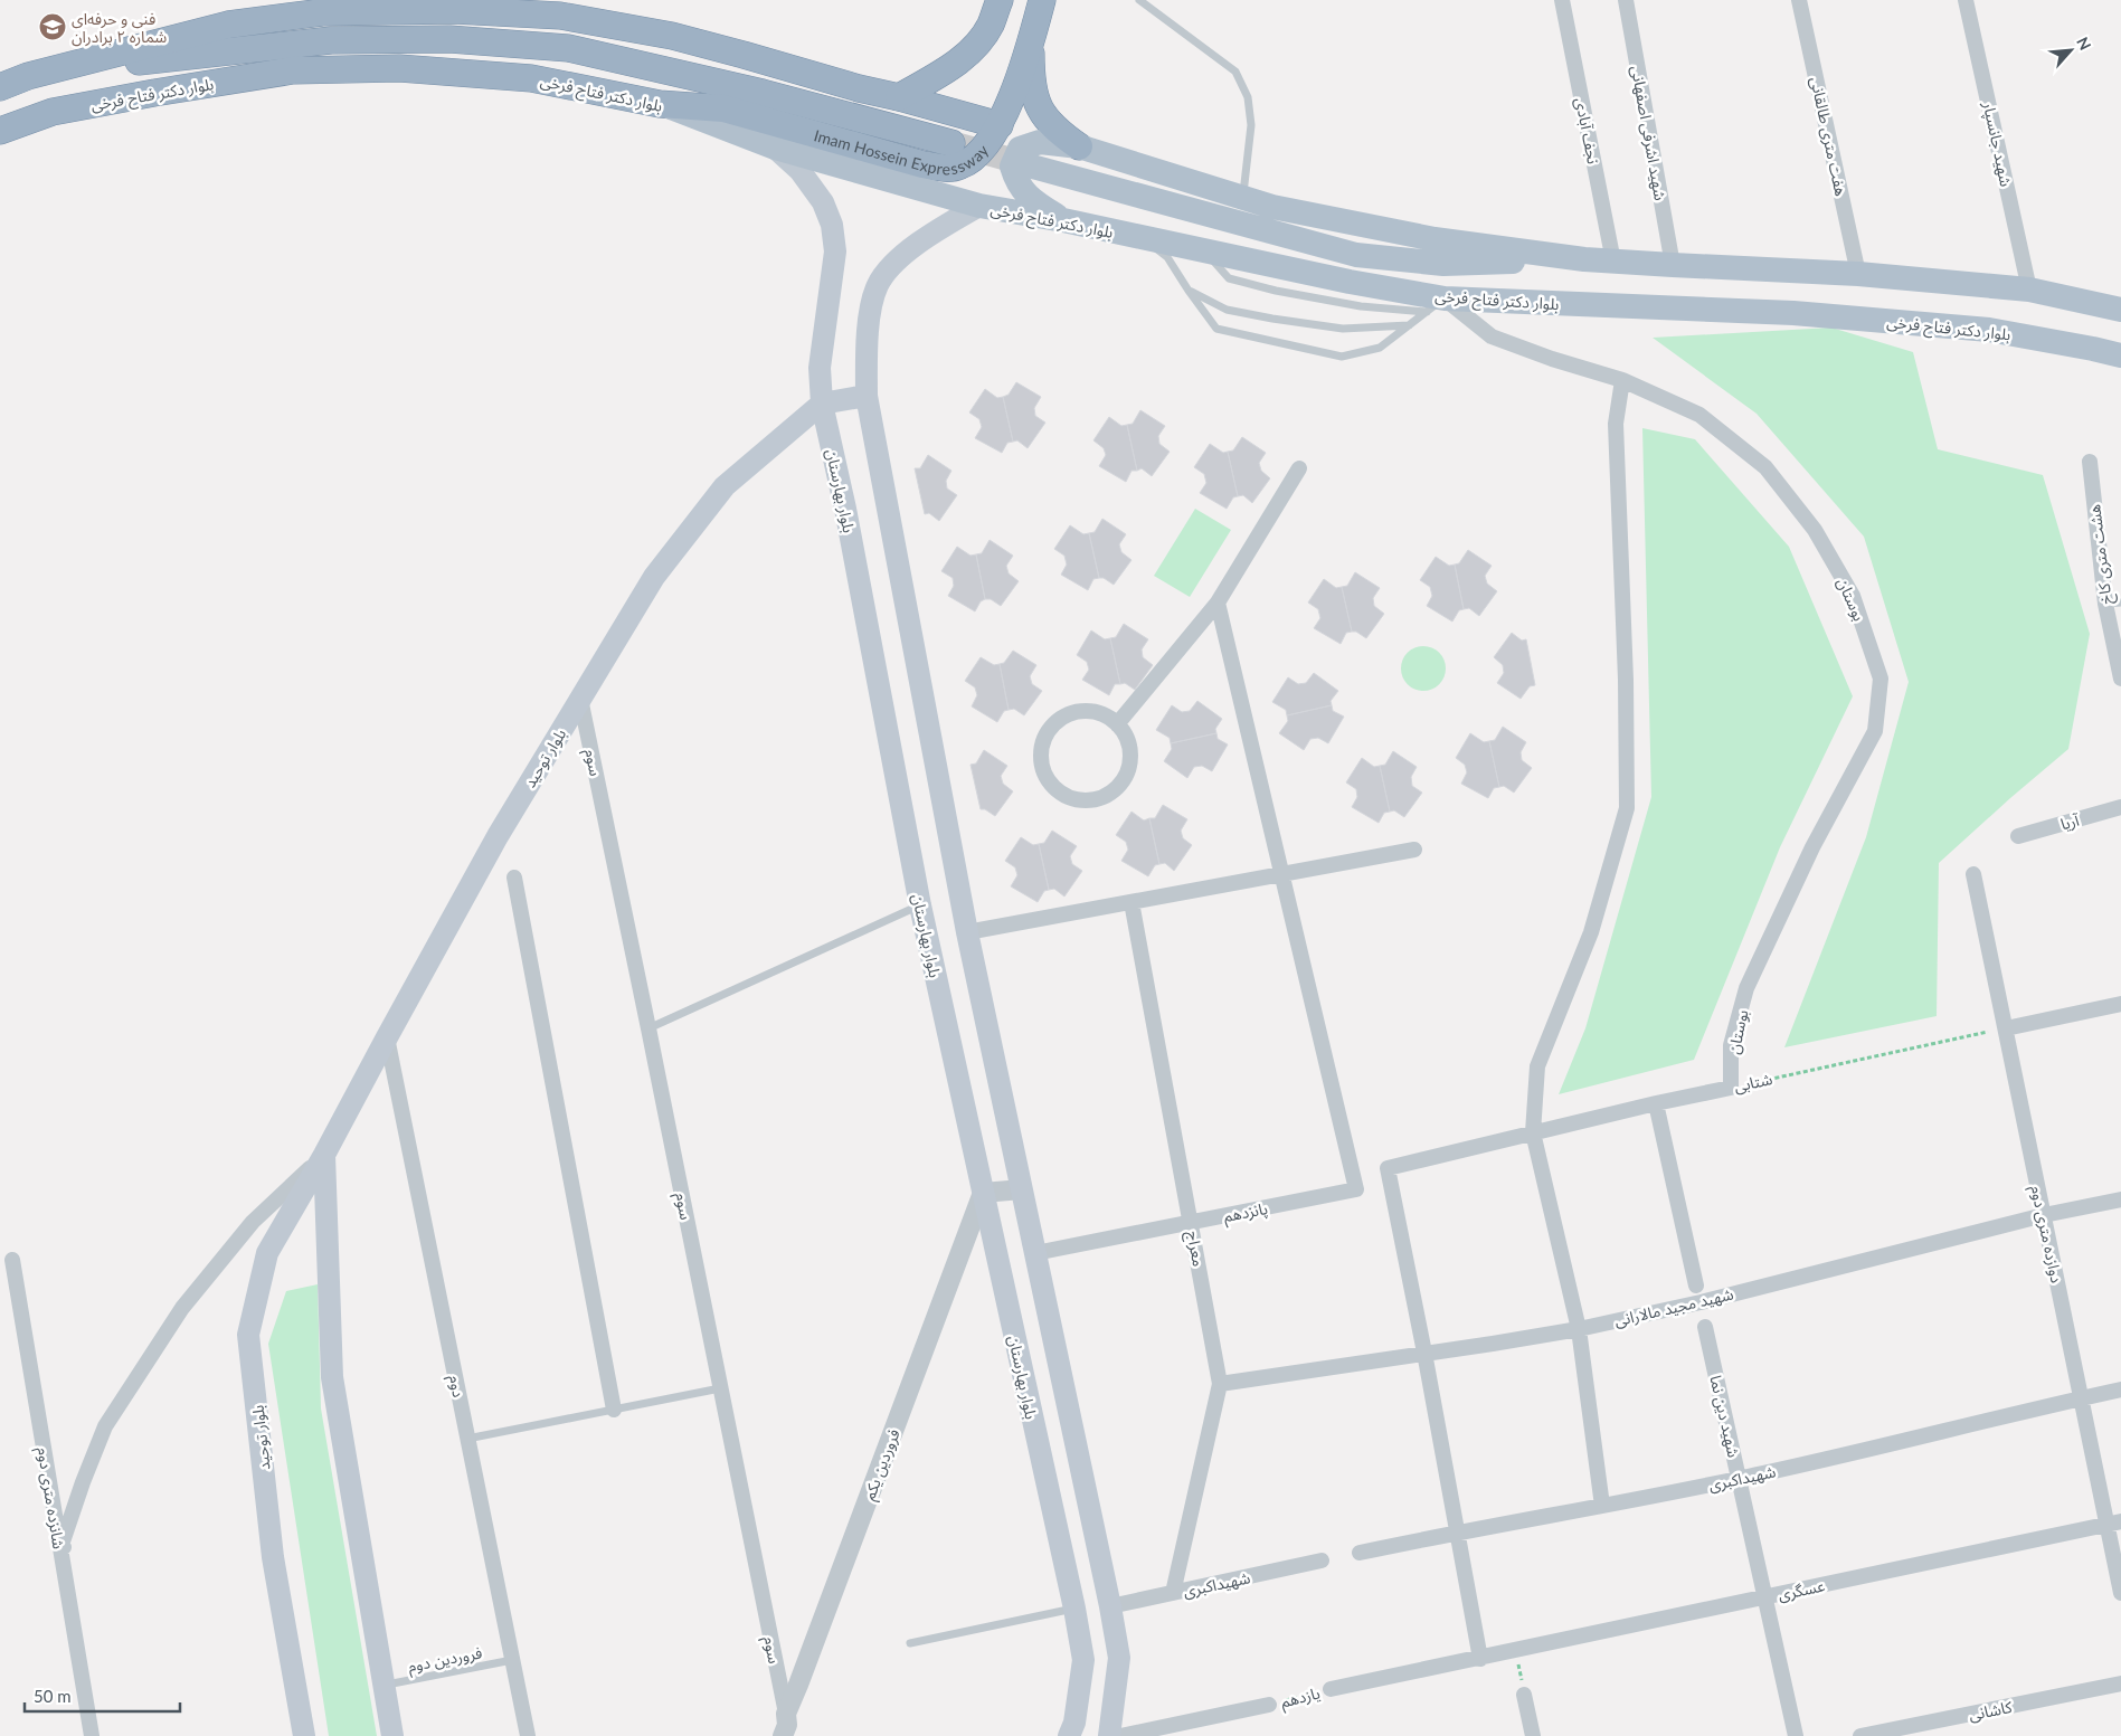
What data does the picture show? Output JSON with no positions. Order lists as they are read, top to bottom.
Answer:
{
  "streets": {
    "highway": ["بلوار دکتر فتاح فرخی", "Imam Hossein Expressway"],
    "main road": ["بلوار بهارستان", "بلوار توحید"],
    "street": [
      "نجف آبادی",
      "شهید اشرفی اصفهانی",
      "هفت متری طالقانی",
      "شهید جانسپار",
      "هشت متری کاخ",
      "بوستان",
      "سوم",
      "آریا",
      "شتابی",
      "پانزدهم",
      "دوازده متری دوم",
      "معراج",
      "شهید مجید مالارانی",
      "دوم",
      "شهید دین نما",
      "فروردین یکم",
      "شهیداکبری",
      "شانزده متری دوم",
      "عسگری",
      "یازدهم",
      "کاشانی"
    ],
    "lane": ["فروردین دوم"]
  },
  "crossings": [
    ["بلوار دکتر فتاح فرخی", "Imam Hossein Expressway"],
    ["بلوار دکتر فتاح فرخی", "بلوار بهارستان"],
    ["بلوار دکتر فتاح فرخی", "بوستان"],
    ["بلوار بهارستان", "بلوار توحید"],
    ["بلوار بهارستان", "فروردین یکم"],
    ["بوستان", "شتابی"],
    ["بلوار توحید", "سوم"],
    ["بلوار توحید", "دوم"],
    ["سوم", "فروردین یکم"],
    ["شتابی", "دوازده متری دوم"],
    ["شتابی", "شهید مجید مالارانی"],
    ["پانزدهم", "معراج"],
    ["دوازده متری دوم", "شهید مجید مالارانی"],
    ["دوازده متری دوم", "شهیداکبری"],
    ["دوازده متری دوم", "عسگری"],
    ["معراج", "شهید مجید مالارانی"],
    ["معراج", "شهیداکبری"],
    ["دوم", "فروردین دوم"],
    ["شهید دین نما", "شهیداکبری"],
    ["شهید دین نما", "عسگری"],
    ["عسگری", "یازدهم"]
  ],
  "places": {
    "school or university": ["فنی و حرفه‌ای شماره ۲ برادران"]
  },
  "scale_bar": "50 m",
  "north": "top right"
}
